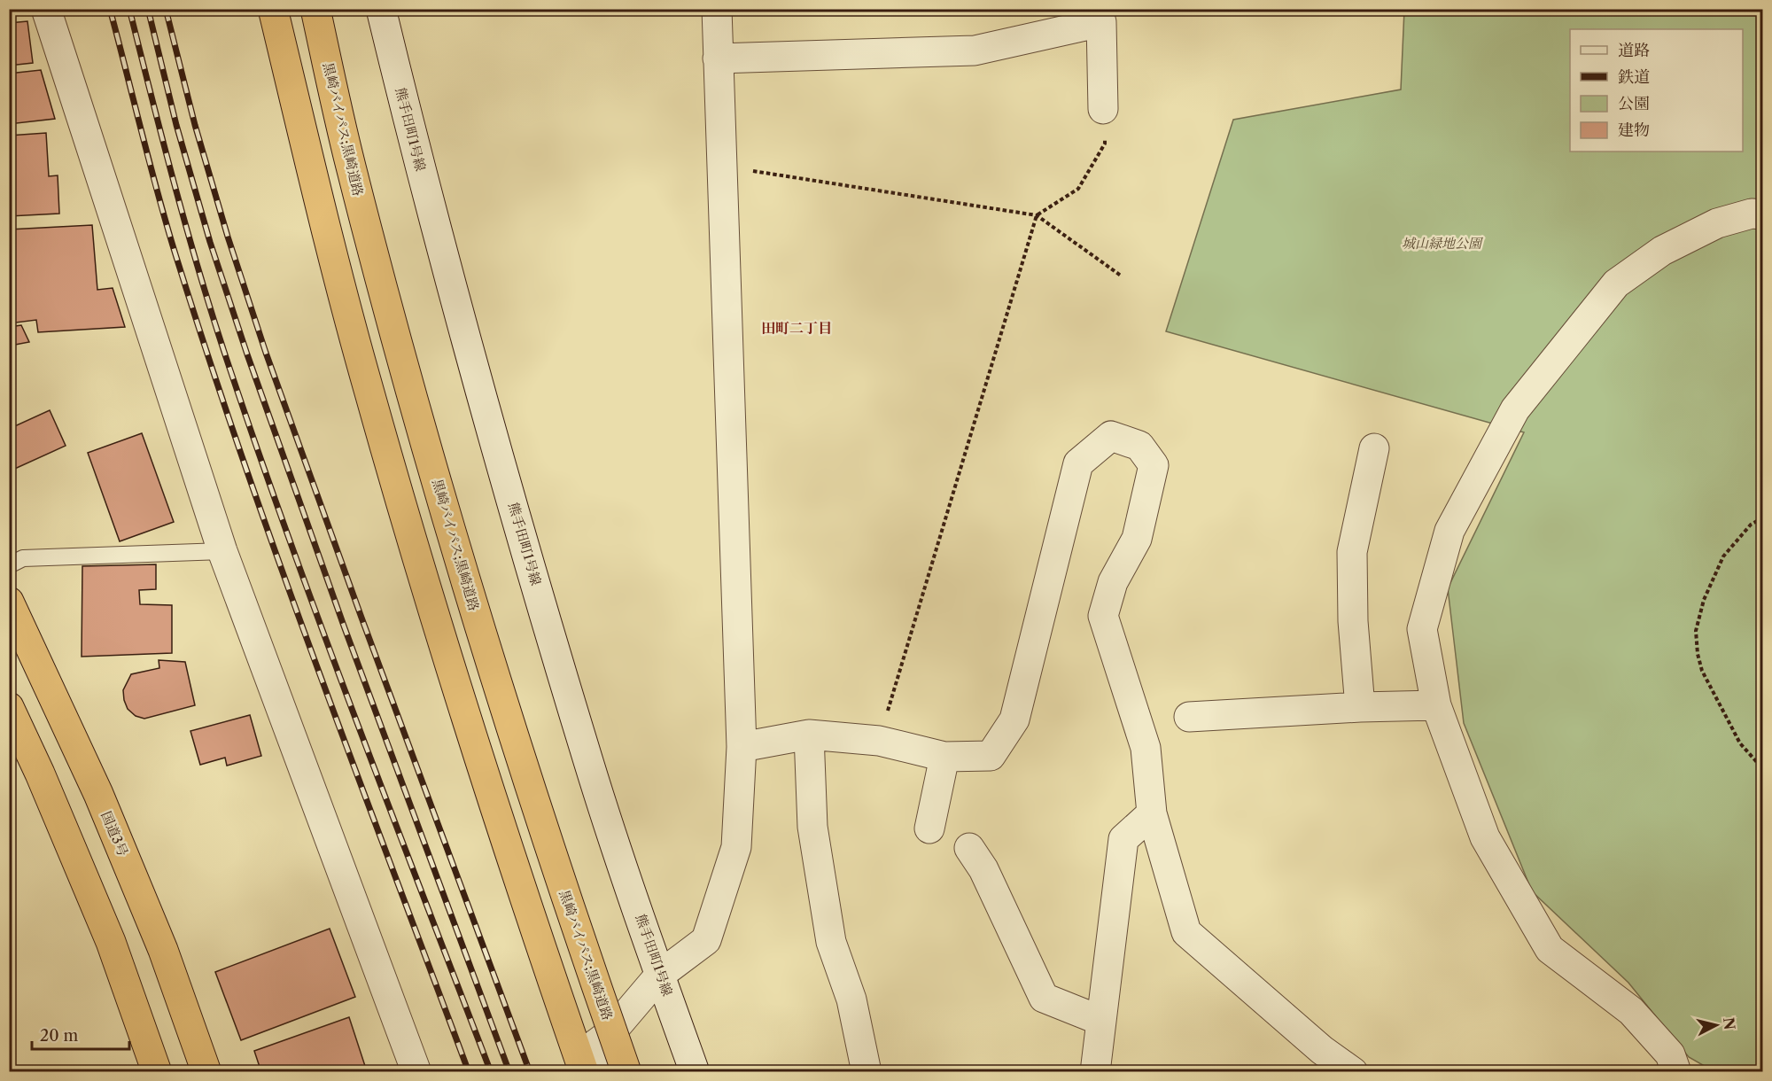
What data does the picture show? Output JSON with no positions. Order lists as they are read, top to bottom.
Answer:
{
  "streets": {
    "highway": ["黒崎バイパス;黒崎道路", "国道3号"],
    "street": ["熊手田町1号線"]
  },
  "districts": ["田町二丁目"],
  "parks": ["城山緑地公園"],
  "legend": [
    "道路",
    "鉄道",
    "公園",
    "建物"
  ],
  "scale_bar": "20 m",
  "north": "right"
}
